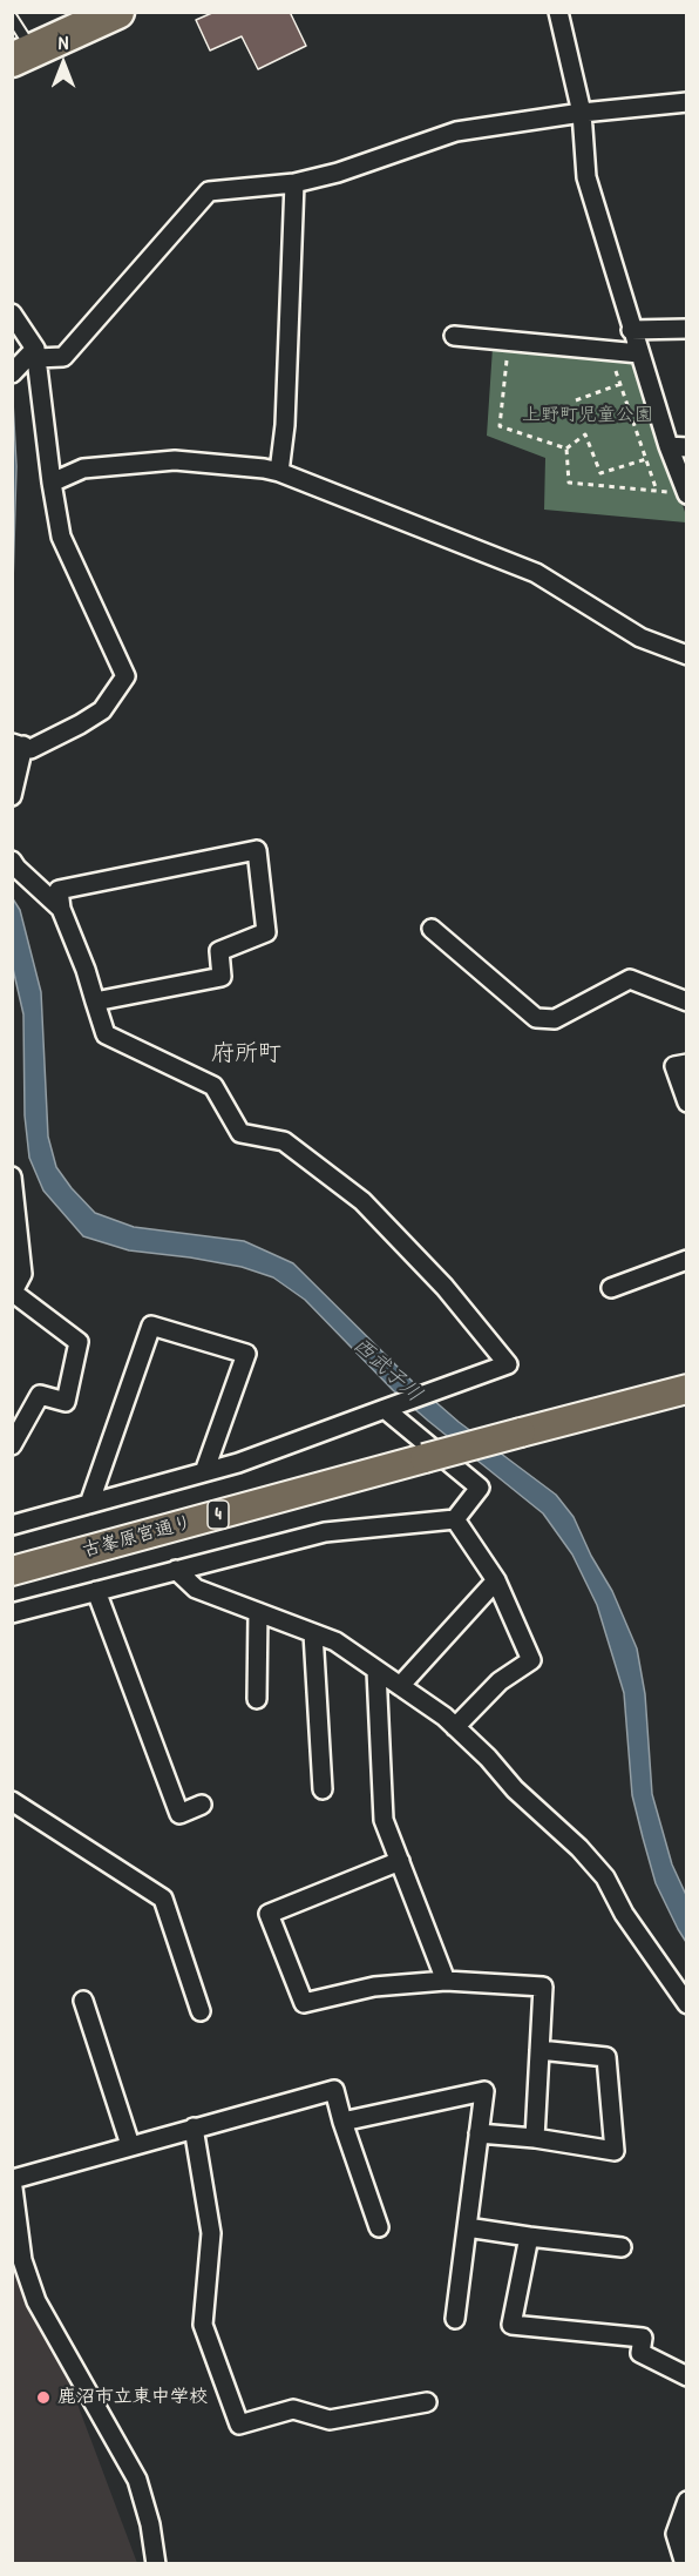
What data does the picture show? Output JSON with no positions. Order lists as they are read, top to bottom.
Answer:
{
  "streets": {
    "main road": ["4", "古峯原宮通り"]
  },
  "districts": ["府所町"],
  "water": ["西武子川"],
  "parks": ["上野町児童公園"],
  "places": ["鹿沼市立東中学校"],
  "north": "top"
}
